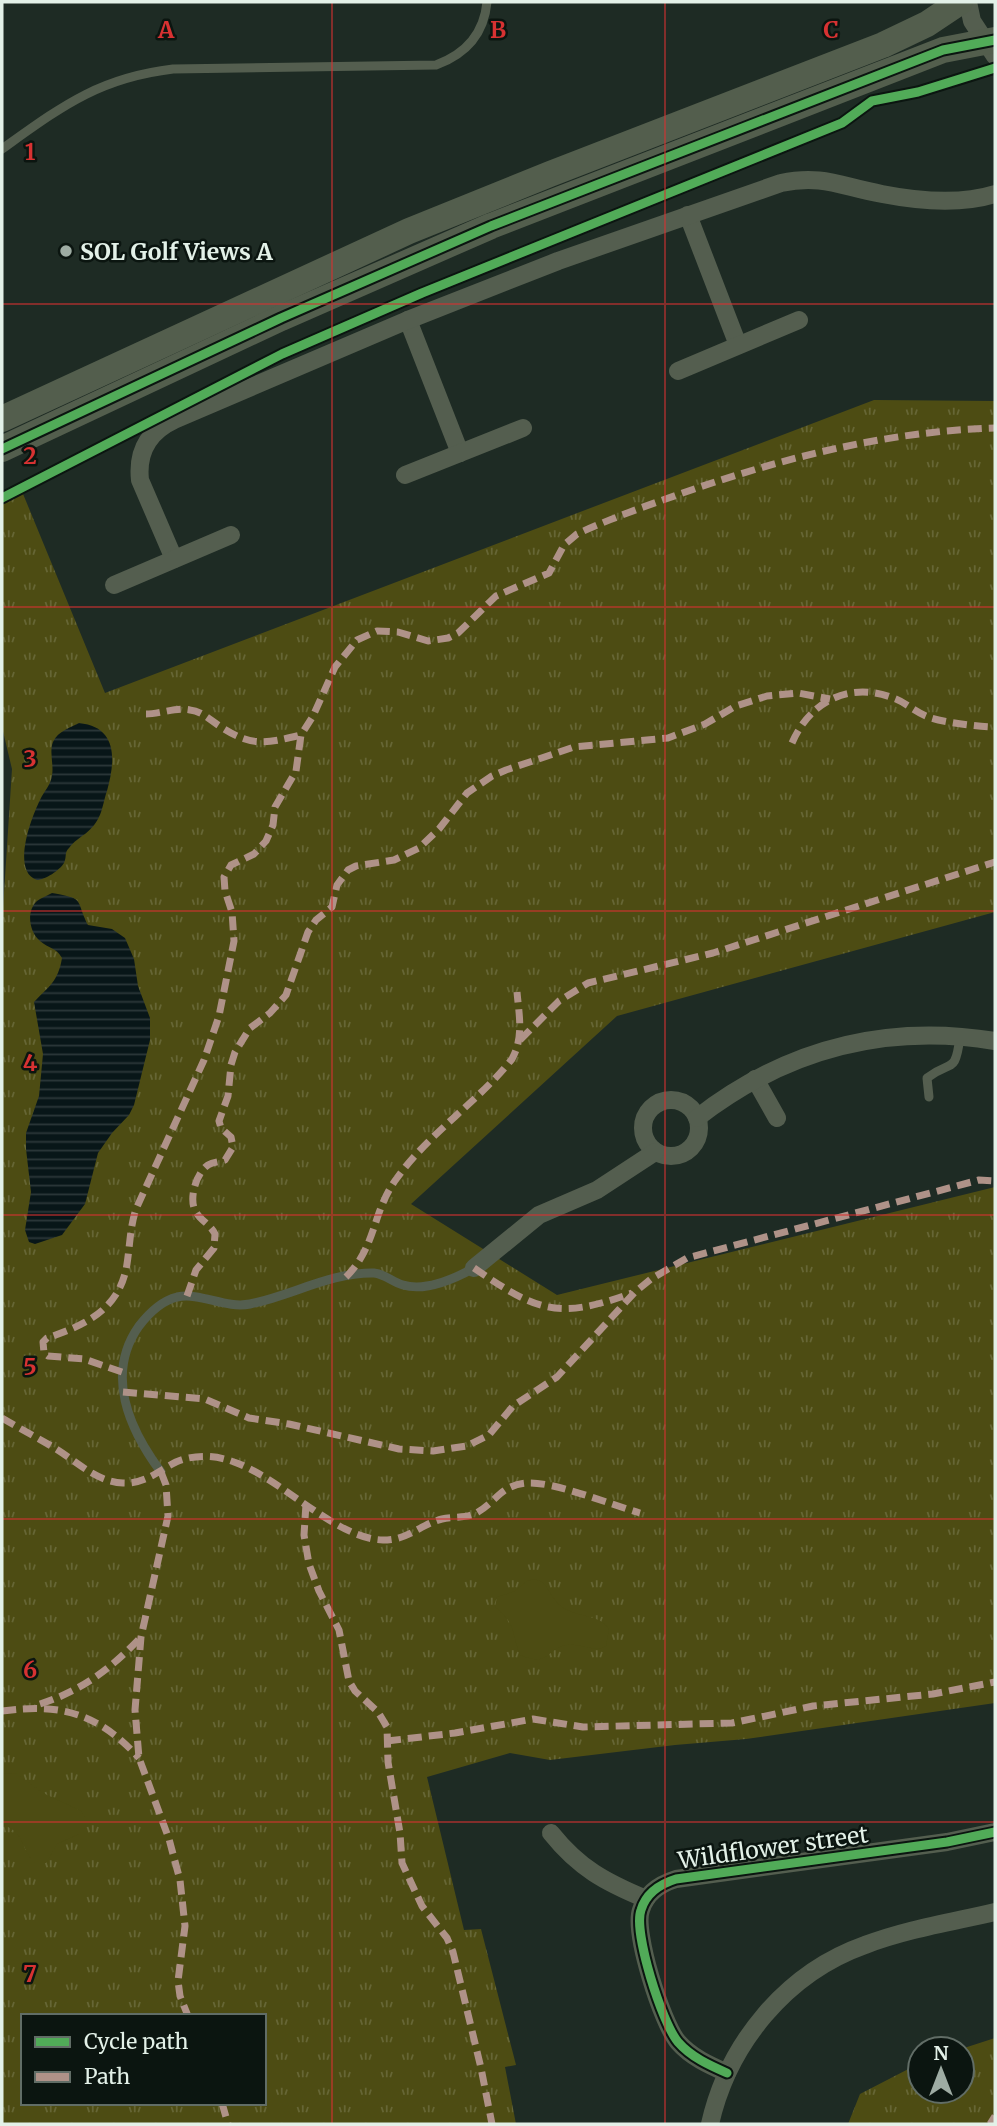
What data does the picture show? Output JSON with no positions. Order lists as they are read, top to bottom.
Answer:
{
  "streets": {
    "street": ["Wildflower street"]
  },
  "places": ["SOL Golf Views A"],
  "legend": ["Cycle path", "Path"],
  "north": "top",
  "grid": {
    "columns": ["A", "B", "C"],
    "rows": [
      "1",
      "2",
      "3",
      "4",
      "5",
      "6",
      "7"
    ]
  }
}
